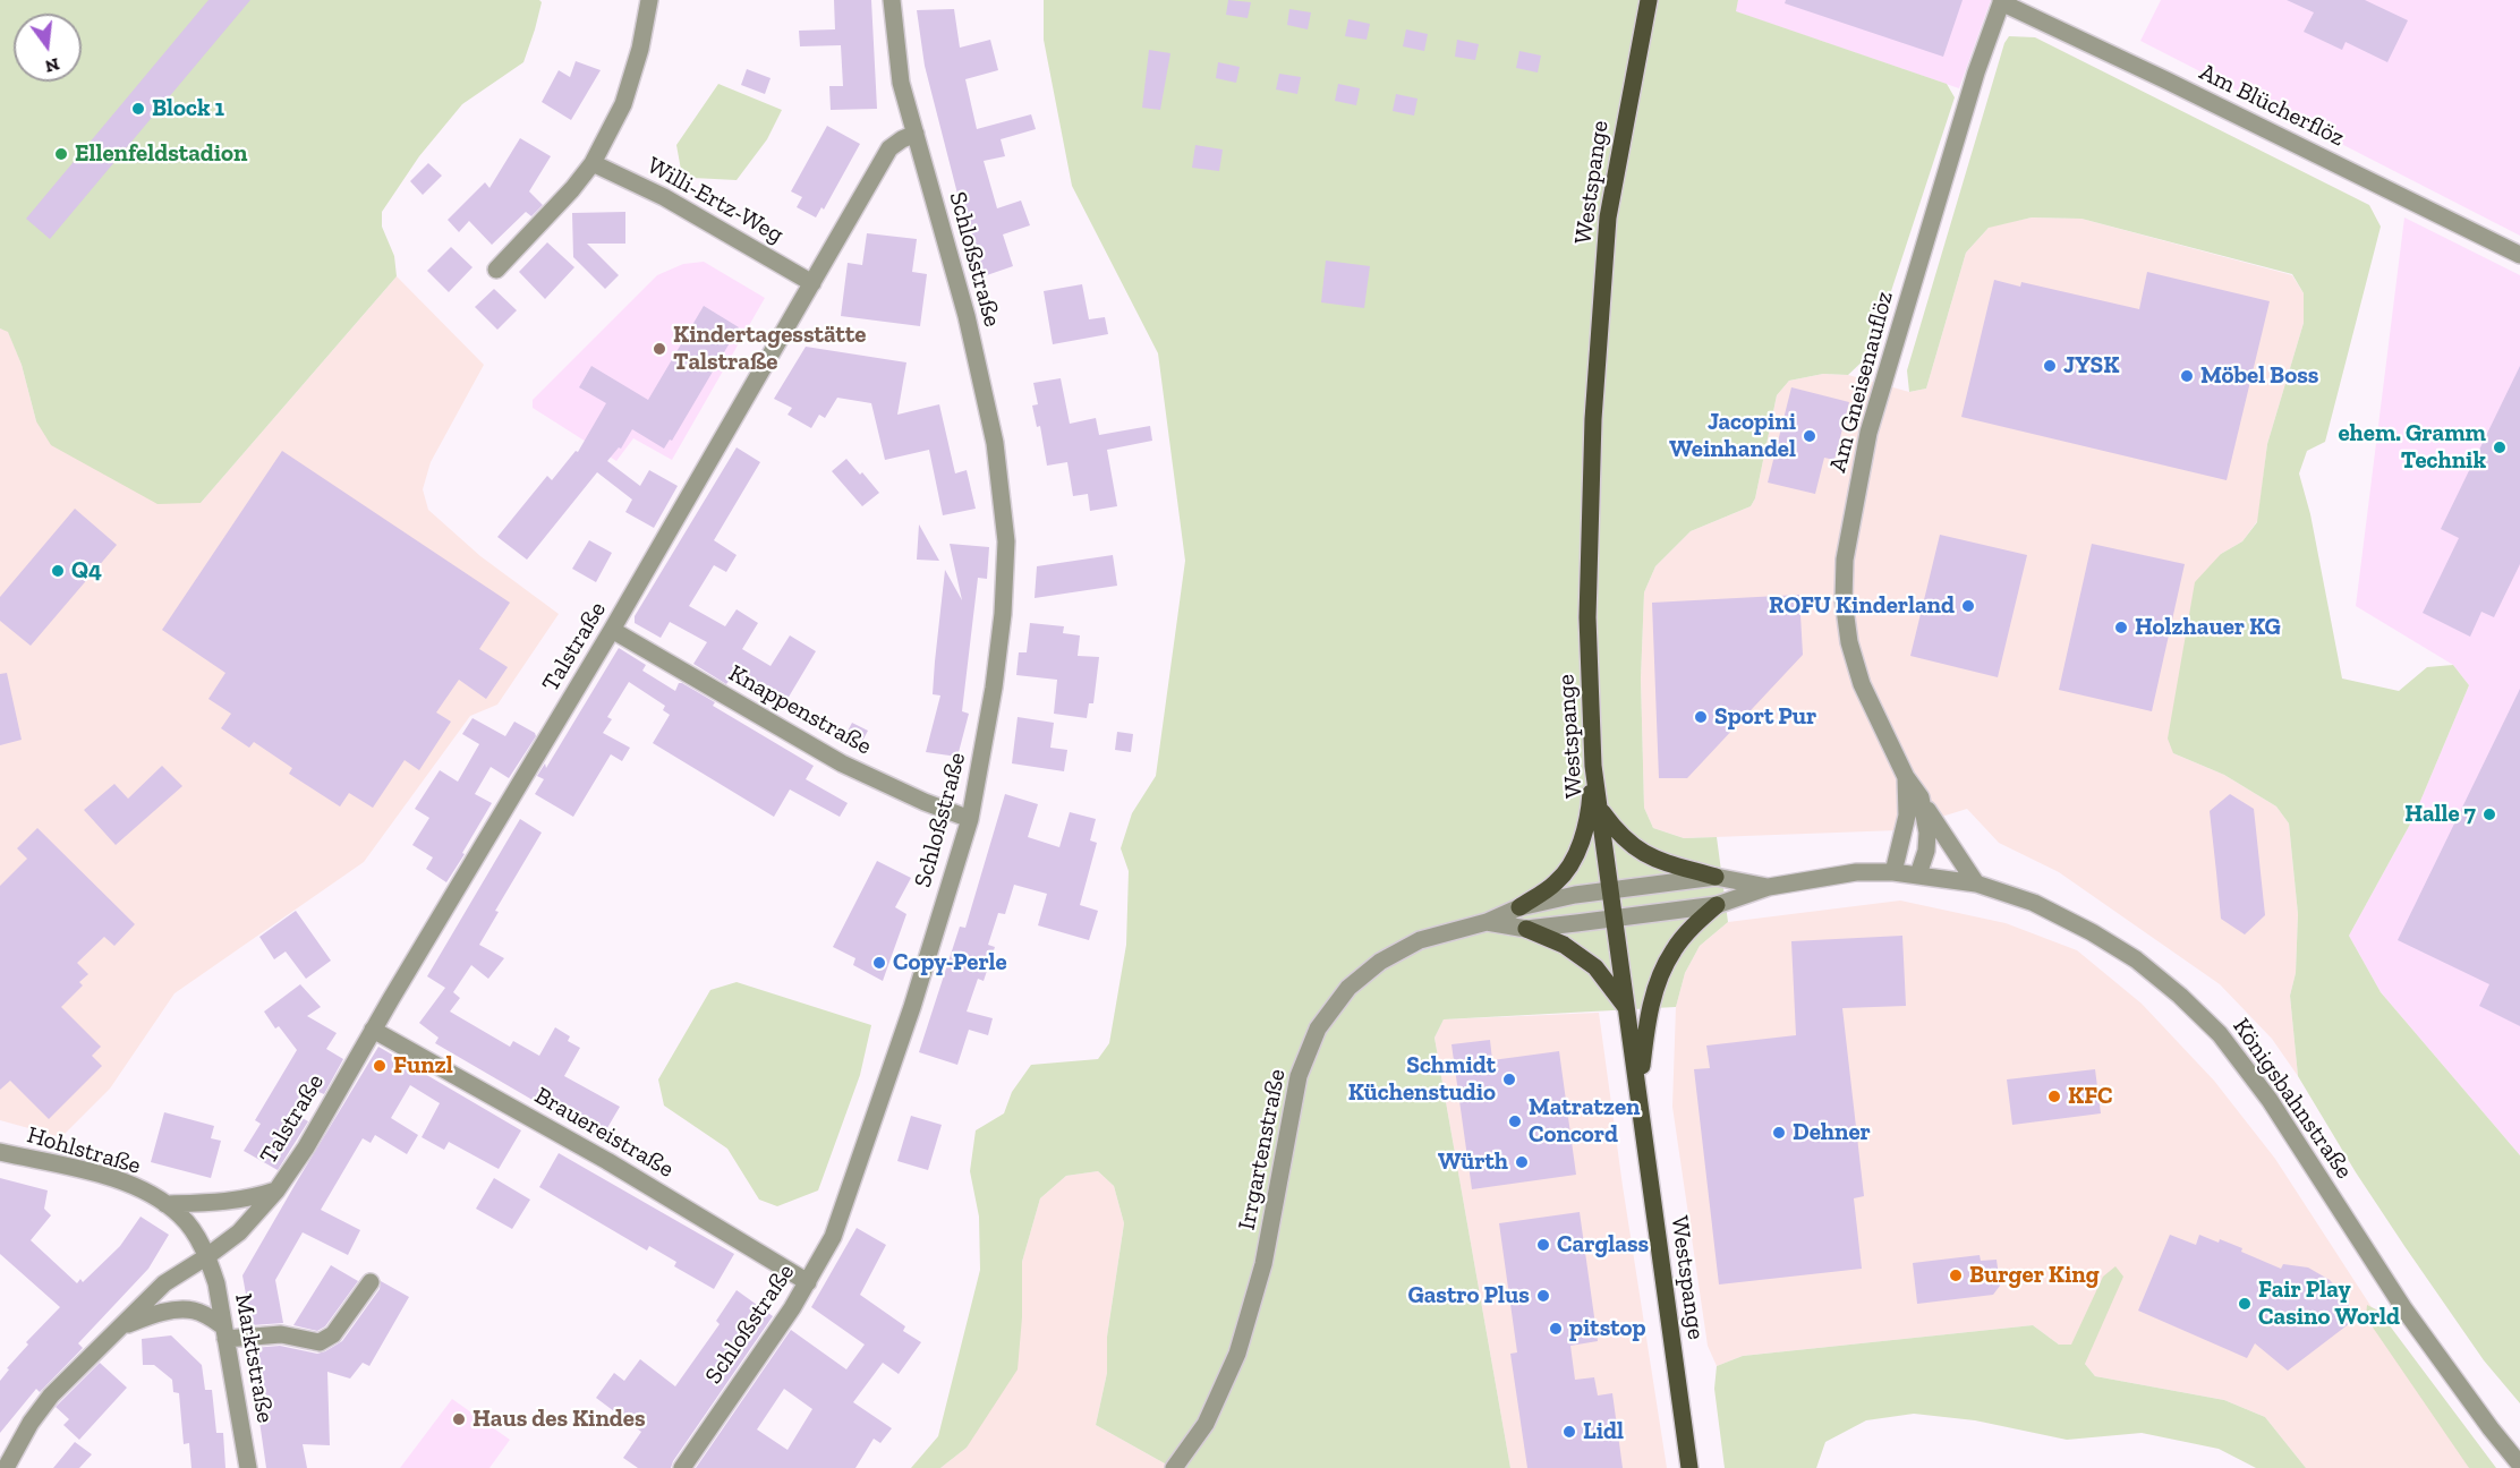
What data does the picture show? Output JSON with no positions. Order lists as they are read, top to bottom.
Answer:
{
  "streets": {
    "main road": ["Westspange"],
    "street": [
      "Am Blücherflöz",
      "Willi-Ertz-Weg",
      "Schloßstraße",
      "Am Gneisenauflöz",
      "Talstraße",
      "Knappenstraße",
      "Königsbahnstraße",
      "Brauereistraße",
      "Irrgartenstraße",
      "Hohlstraße",
      "Marktstraße"
    ]
  },
  "crossings": [
    ["Am Blücherflöz", "Am Gneisenauflöz"],
    ["Westspange", "Königsbahnstraße"],
    ["Westspange", "Irrgartenstraße"],
    ["Willi-Ertz-Weg", "Talstraße"],
    ["Schloßstraße", "Talstraße"],
    ["Schloßstraße", "Knappenstraße"],
    ["Schloßstraße", "Brauereistraße"],
    ["Am Gneisenauflöz", "Königsbahnstraße"],
    ["Talstraße", "Knappenstraße"],
    ["Talstraße", "Brauereistraße"],
    ["Talstraße", "Hohlstraße"],
    ["Talstraße", "Marktstraße"],
    ["Königsbahnstraße", "Irrgartenstraße"],
    ["Hohlstraße", "Marktstraße"]
  ],
  "places": [
    "Block 1",
    "Ellenfeldstadion",
    "Kindertagesstätte Talstraße",
    "JYSK",
    "Möbel Boss",
    "Jacopini Weinhandel",
    "ehem. Gramm Technik",
    "Q4",
    "ROFU Kinderland",
    "Holzhauer KG",
    "Sport Pur",
    "Halle 7",
    "Copy-Perle",
    "Funzl",
    "Schmidt Küchenstudio",
    "KFC",
    "Matratzen Concord",
    "Dehner",
    "Würth",
    "Carglass",
    "Burger King",
    "Gastro Plus",
    "Fair Play Casino World",
    "pitstop",
    "Haus des Kindes",
    "Lidl"
  ],
  "north": "bottom"
}
